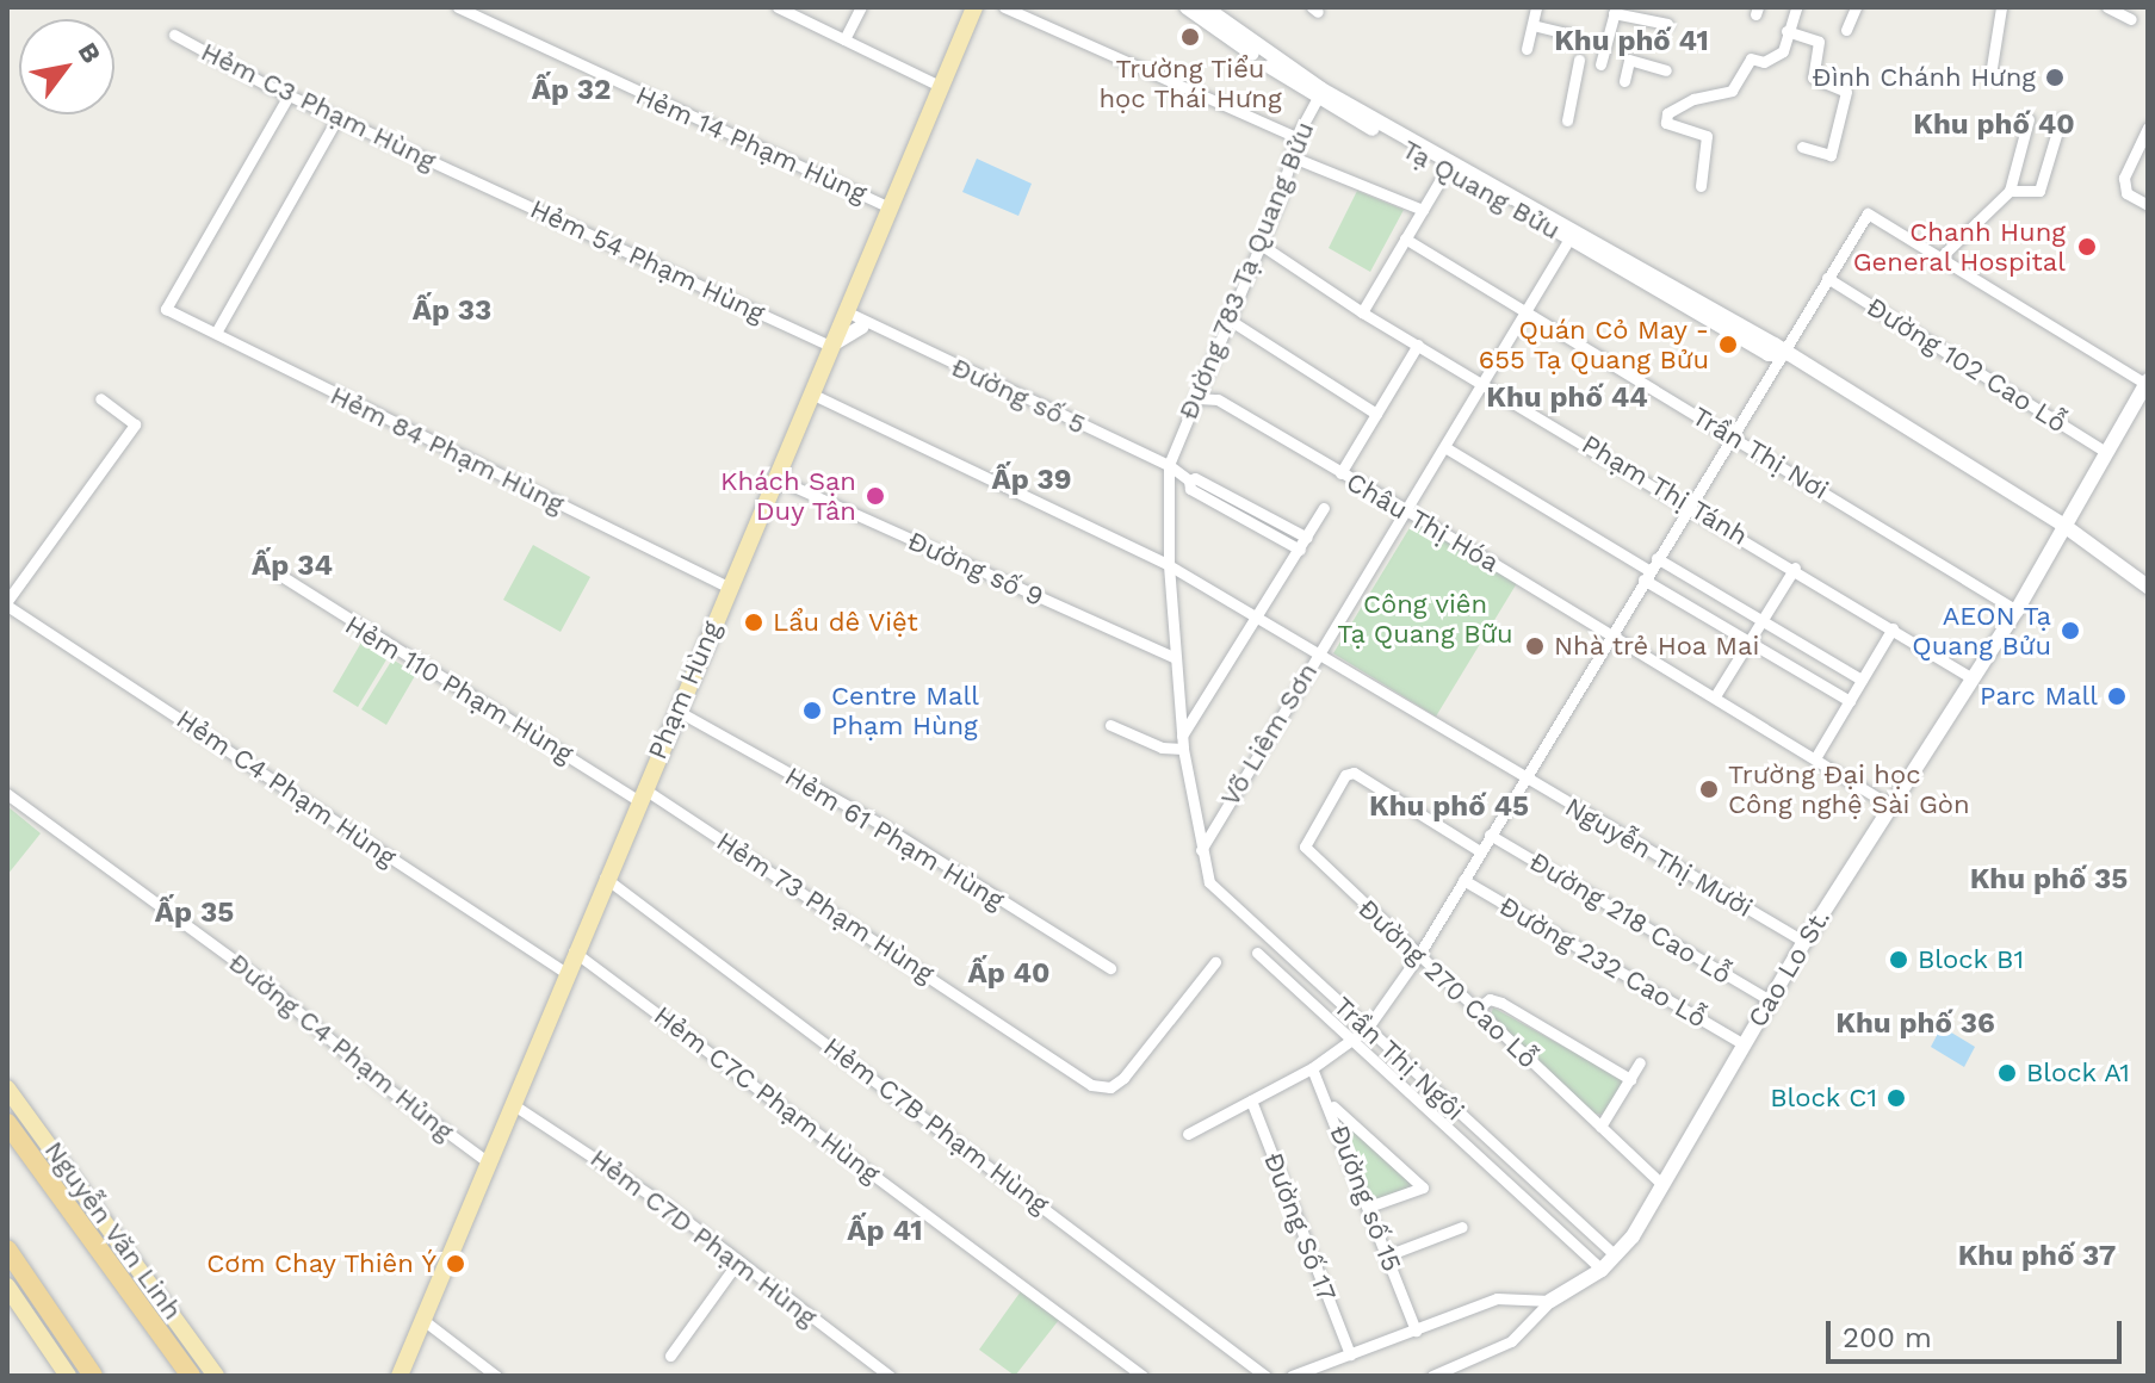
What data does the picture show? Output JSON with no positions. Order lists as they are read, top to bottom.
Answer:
{
  "streets": {
    "highway": ["Nguyễn Văn Linh"],
    "main road": ["Tạ Quang Bửu", "Phạm Hùng", "Cao Lo St."],
    "street": [
      "Hẻm C3 Phạm Hùng",
      "Hẻm 14 Phạm Hùng",
      "Hẻm 54 Phạm Hùng",
      "Đường 783 Tạ Quang Bửu",
      "Đường 102 Cao Lỗ",
      "Đường số 5",
      "Hẻm 84 Phạm Hùng",
      "Trần Thị Nơi",
      "Phạm Thị Tánh",
      "Châu Thị Hóa",
      "Đường số 9",
      "Hẻm 110 Phạm Hùng",
      "Võ Liêm Sơn",
      "Hẻm C4 Phạm Hùng",
      "Hẻm 61 Phạm Hùng",
      "Nguyễn Thị Mười",
      "Hẻm 73 Phạm Hùng",
      "Đường 218 Cao Lỗ",
      "Đường 232 Cao Lỗ",
      "Đường 270 Cao Lỗ",
      "Đường C4 Phạm Hủng",
      "Trần Thị Ngôi",
      "Hẻm C7C Phạm Hùng",
      "Hẻm C7B Phạm Hùng",
      "Đường số 15",
      "Đường Số 17",
      "Hẻm C7D Phạm Hùng"
    ]
  },
  "crossings": [
    ["Hẻm C3 Phạm Hùng", "Hẻm 54 Phạm Hùng"],
    ["Hẻm C3 Phạm Hùng", "Hẻm 84 Phạm Hùng"],
    ["Hẻm 14 Phạm Hùng", "Phạm Hùng"],
    ["Tạ Quang Bửu", "Đường 783 Tạ Quang Bửu"],
    ["Tạ Quang Bửu", "Võ Liêm Sơn"],
    ["Tạ Quang Bửu", "Cao Lo St."],
    ["Hẻm 54 Phạm Hùng", "Phạm Hùng"],
    ["Đường 783 Tạ Quang Bửu", "Đường số 5"],
    ["Đường 783 Tạ Quang Bửu", "Phạm Thị Tánh"],
    ["Đường 783 Tạ Quang Bửu", "Châu Thị Hóa"],
    ["Đường 783 Tạ Quang Bửu", "Đường số 9"],
    ["Đường 783 Tạ Quang Bửu", "Võ Liêm Sơn"],
    ["Đường 783 Tạ Quang Bửu", "Nguyễn Thị Mười"],
    ["Đường 783 Tạ Quang Bửu", "Trần Thị Ngôi"],
    ["Đường 102 Cao Lỗ", "Cao Lo St."],
    ["Đường số 5", "Phạm Hùng"],
    ["Hẻm 84 Phạm Hùng", "Phạm Hùng"],
    ["Trần Thị Nơi", "Võ Liêm Sơn"],
    ["Trần Thị Nơi", "Cao Lo St."],
    ["Phạm Thị Tánh", "Võ Liêm Sơn"],
    ["Phạm Thị Tánh", "Cao Lo St."],
    ["Châu Thị Hóa", "Võ Liêm Sơn"],
    ["Châu Thị Hóa", "Cao Lo St."],
    ["Đường số 9", "Phạm Hùng"],
    ["Hẻm 110 Phạm Hùng", "Phạm Hùng"],
    ["Hẻm 110 Phạm Hùng", "Hẻm 73 Phạm Hùng"],
    ["Phạm Hùng", "Hẻm C4 Phạm Hùng"],
    ["Phạm Hùng", "Hẻm 61 Phạm Hùng"],
    ["Phạm Hùng", "Nguyễn Thị Mười"],
    ["Phạm Hùng", "Hẻm 73 Phạm Hùng"],
    ["Phạm Hùng", "Đường C4 Phạm Hủng"],
    ["Phạm Hùng", "Hẻm C7C Phạm Hùng"],
    ["Phạm Hùng", "Hẻm C7B Phạm Hùng"],
    ["Phạm Hùng", "Hẻm C7D Phạm Hùng"],
    ["Võ Liêm Sơn", "Nguyễn Thị Mười"],
    ["Võ Liêm Sơn", "Trần Thị Ngôi"],
    ["Nguyễn Thị Mười", "Cao Lo St."],
    ["Đường 218 Cao Lỗ", "Cao Lo St."],
    ["Đường 232 Cao Lỗ", "Cao Lo St."],
    ["Cao Lo St.", "Đường 270 Cao Lỗ"],
    ["Cao Lo St.", "Trần Thị Ngôi"]
  ],
  "districts": [
    "Khu phố 41",
    "Ấp 32",
    "Khu phố 40",
    "Ấp 33",
    "Khu phố 44",
    "Ấp 39",
    "Ấp 34",
    "Khu phố 45",
    "Khu phố 35",
    "Ấp 35",
    "Ấp 40",
    "Khu phố 36",
    "Ấp 41",
    "Khu phố 37"
  ],
  "parks": ["Công viên Tạ Quang Bữu"],
  "places": [
    "Trường Tiểu học Thái Hưng",
    "Đình Chánh Hưng",
    "Chanh Hung General Hospital",
    "Quán Cỏ May - 655 Tạ Quang Bửu",
    "Khách Sạn Duy Tân",
    "Lẩu dê Việt",
    "AEON Tạ Quang Bửu",
    "Nhà trẻ Hoa Mai",
    "Parc Mall",
    "Centre Mall Phạm Hùng",
    "Trường Đại học Công nghệ Sài Gòn",
    "Block B1",
    "Block A1",
    "Block C1",
    "Cơm Chay Thiên Ý"
  ],
  "scale_bar": "200 m",
  "north": "top right"
}
